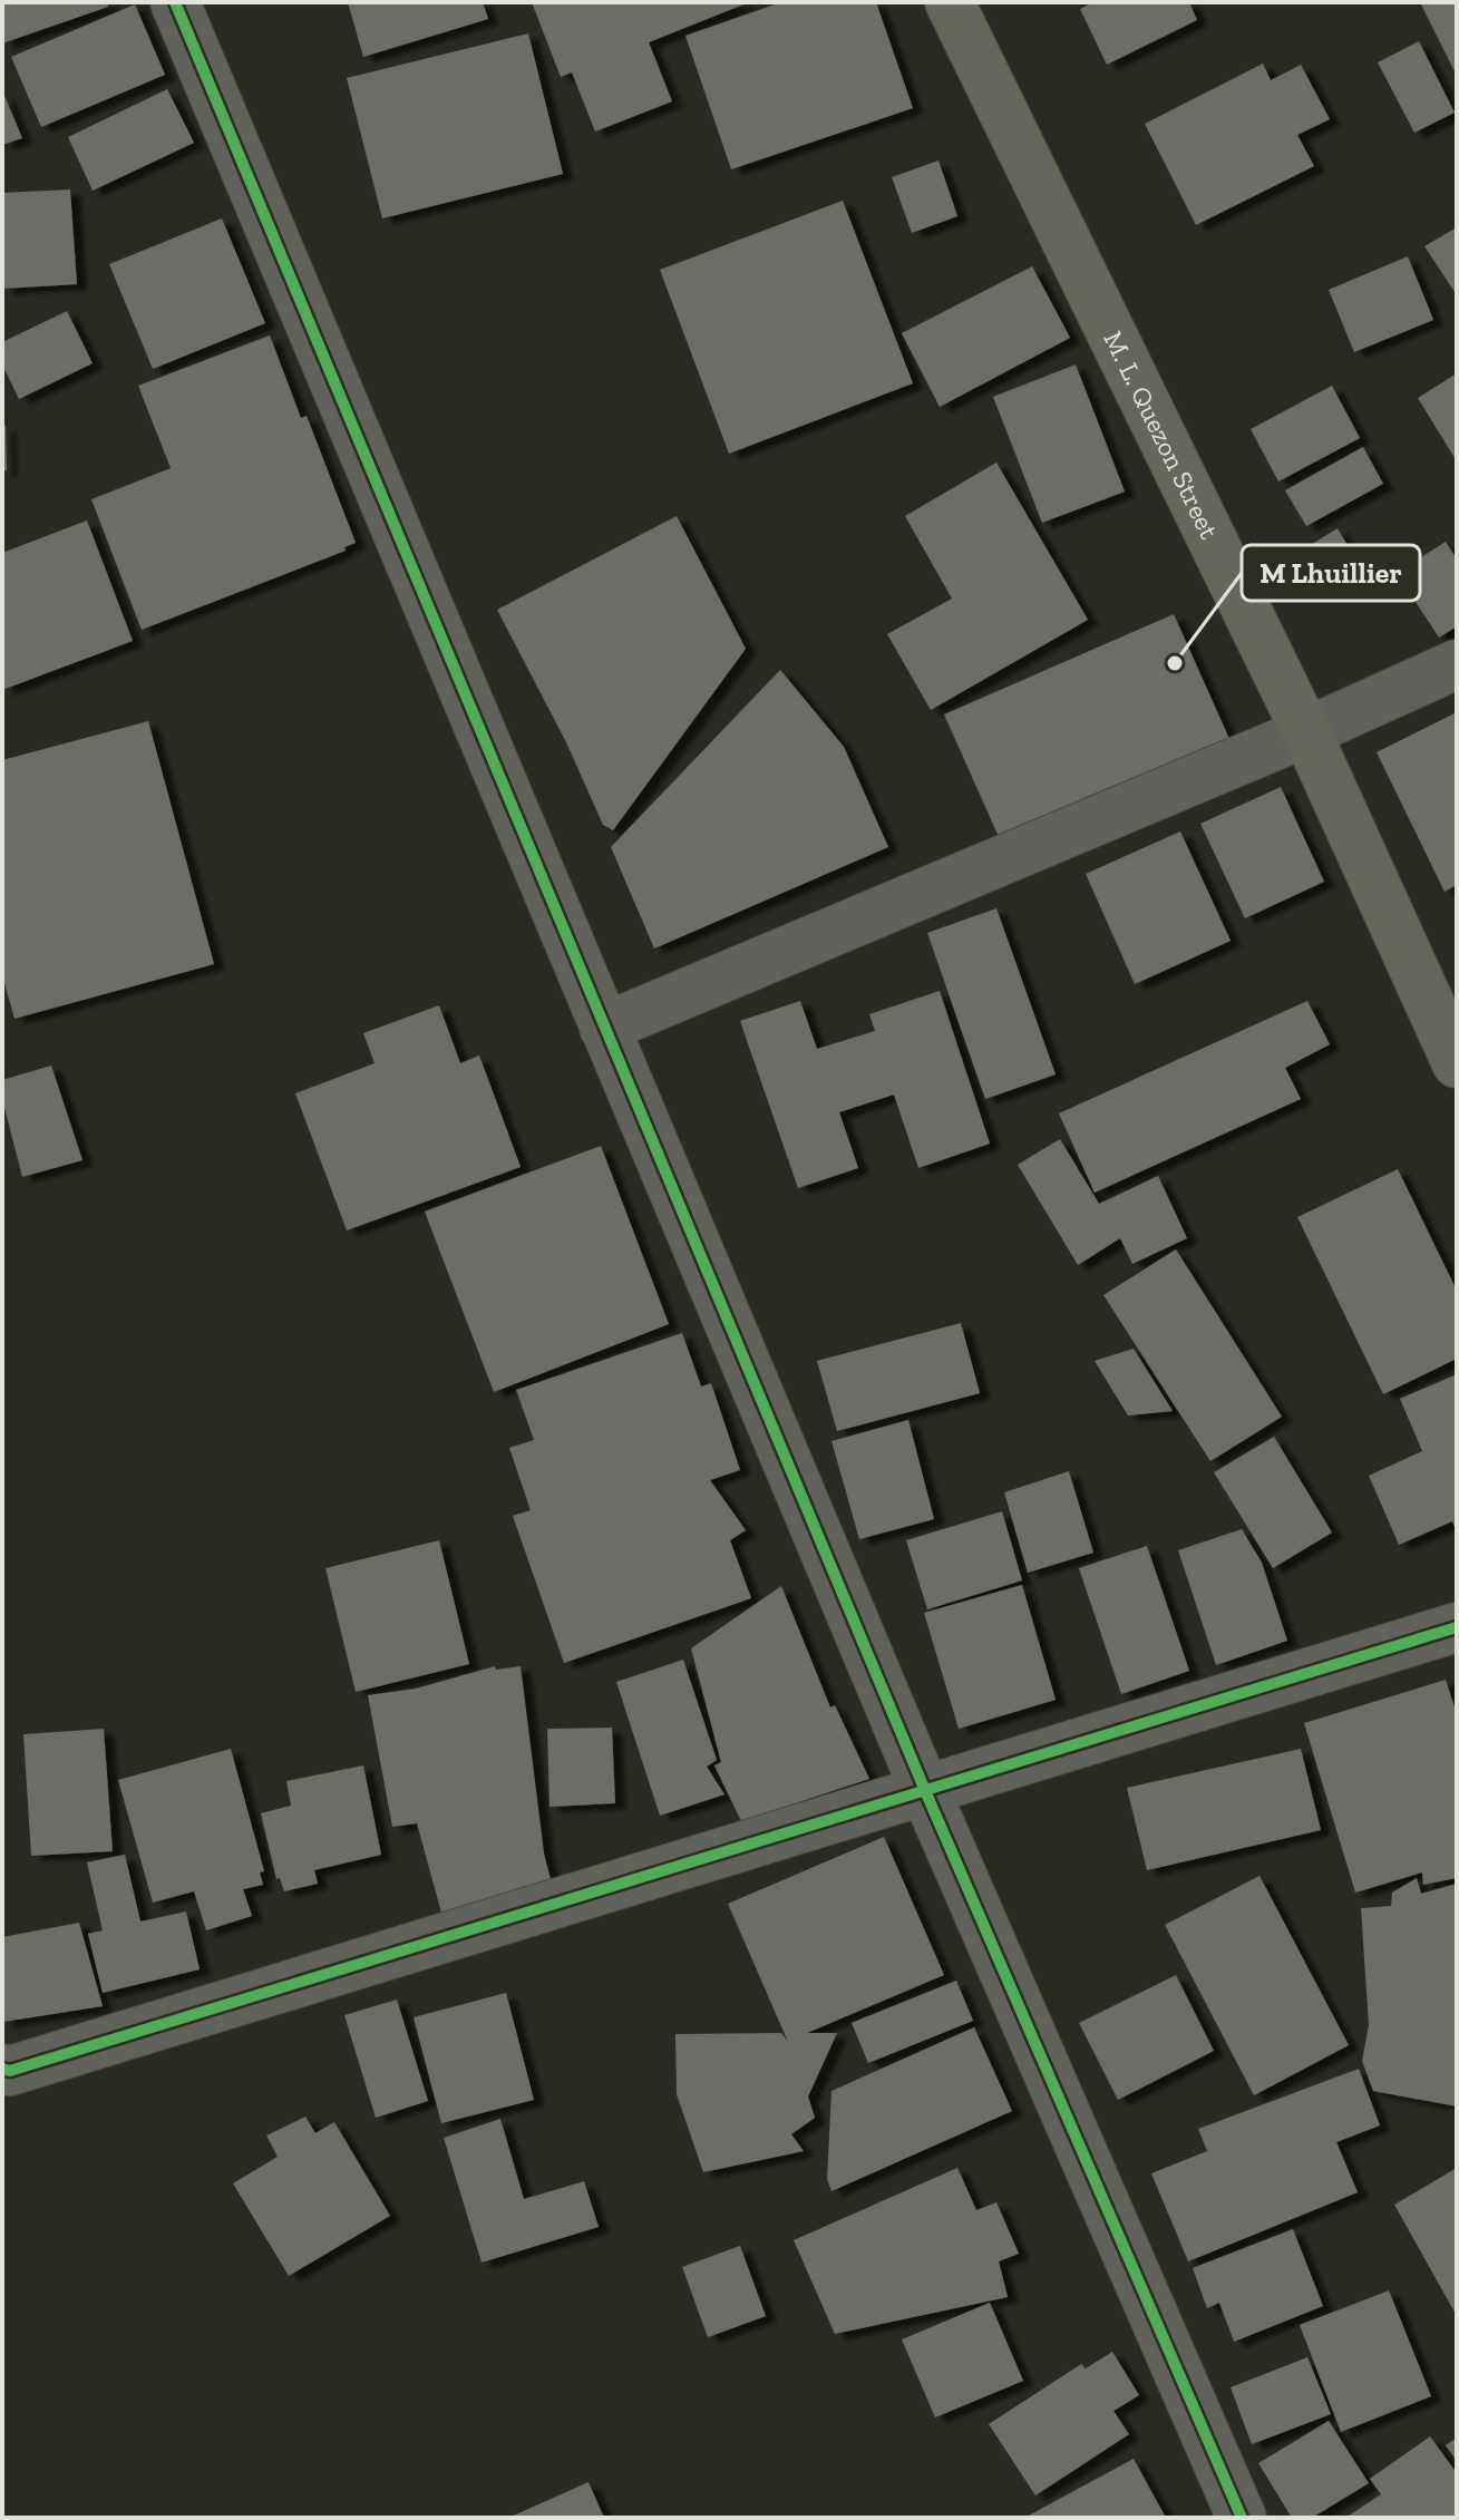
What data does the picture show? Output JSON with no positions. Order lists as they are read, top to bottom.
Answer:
{
  "streets": {
    "main road": ["M. L. Quezon Street"]
  },
  "places": ["M Lhuillier"]
}
